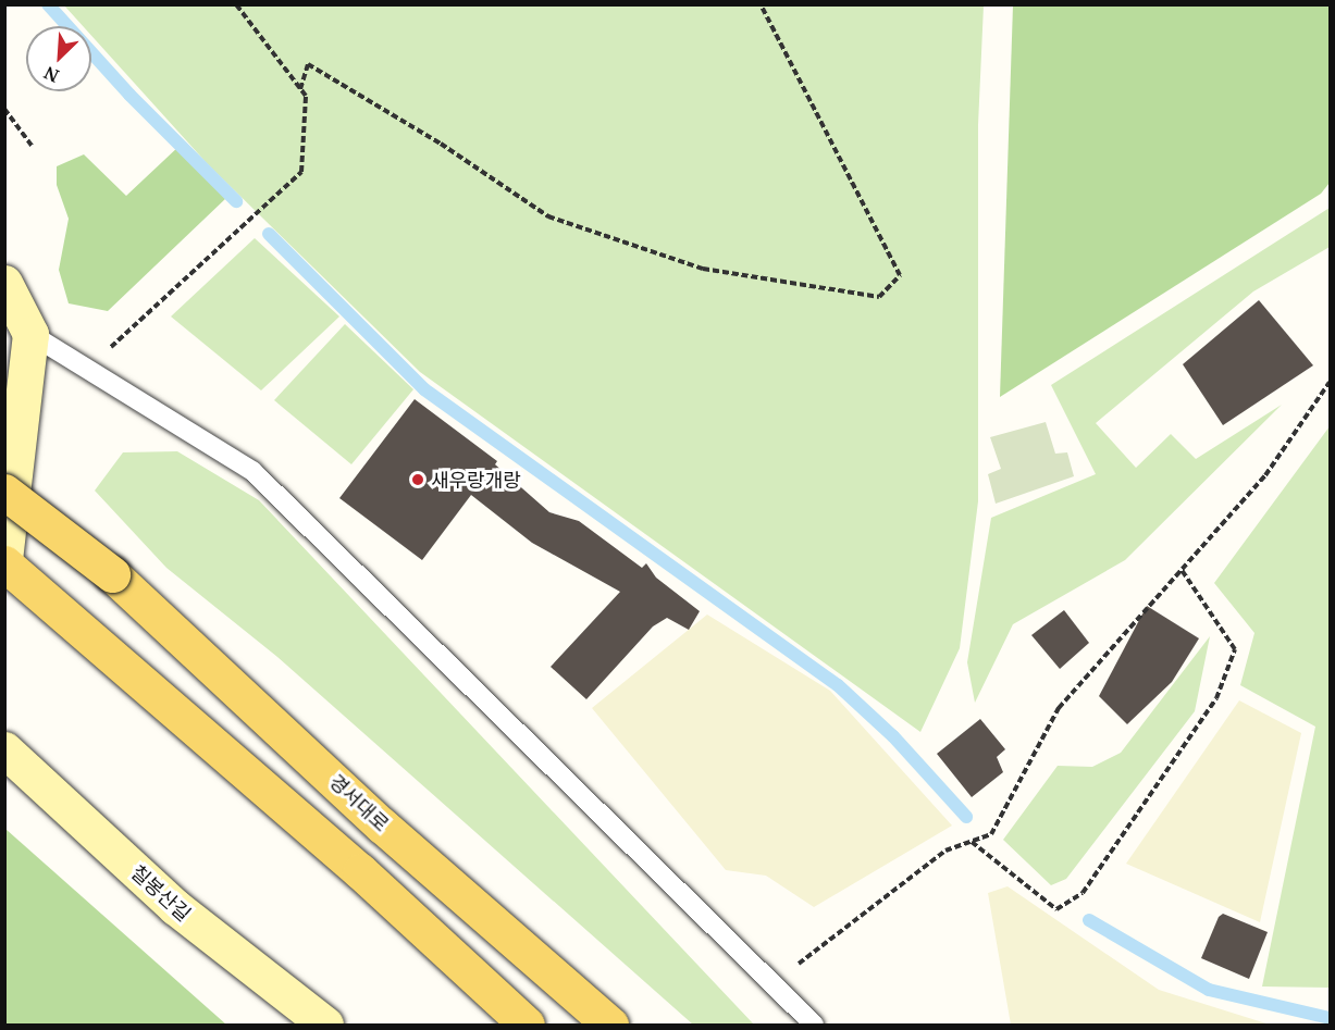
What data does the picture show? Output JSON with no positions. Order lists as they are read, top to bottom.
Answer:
{
  "streets": {
    "main road": ["경서대로"],
    "street": ["칠봉산길"]
  },
  "places": ["새우랑개랑"],
  "north": "bottom left"
}
